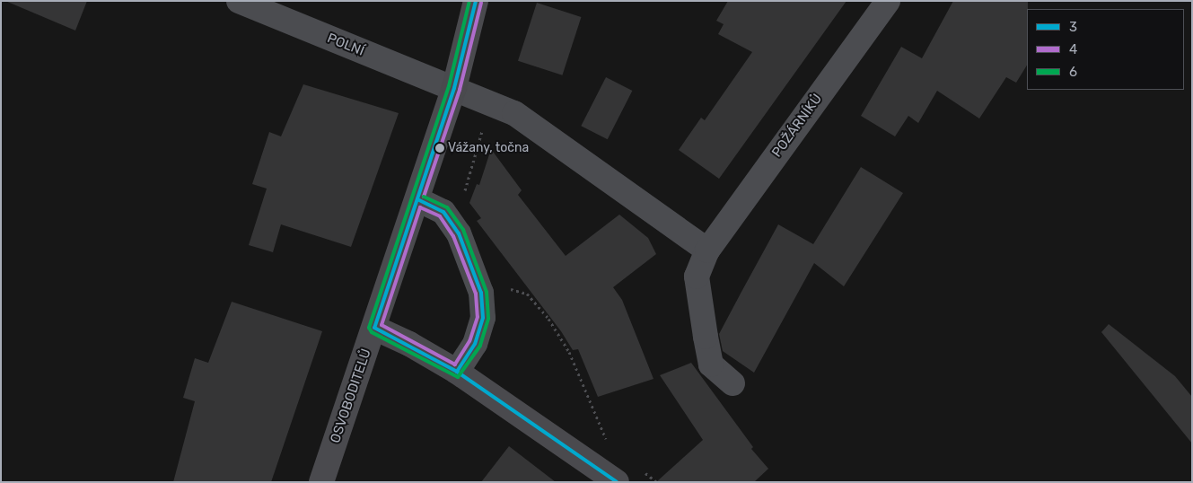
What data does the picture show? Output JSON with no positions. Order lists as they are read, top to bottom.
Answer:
{
  "streets": {
    "main road": ["OSVOBODITELŮ"],
    "street": ["POLNÍ", "POŽÁRNÍKŮ"]
  },
  "crossings": [
    ["POLNÍ", "OSVOBODITELŮ"]
  ],
  "places": ["Vážany, točna"],
  "lines": ["transit line 3", "transit line 6", "transit line 4"],
  "legend": ["3", "4", "6"]
}
